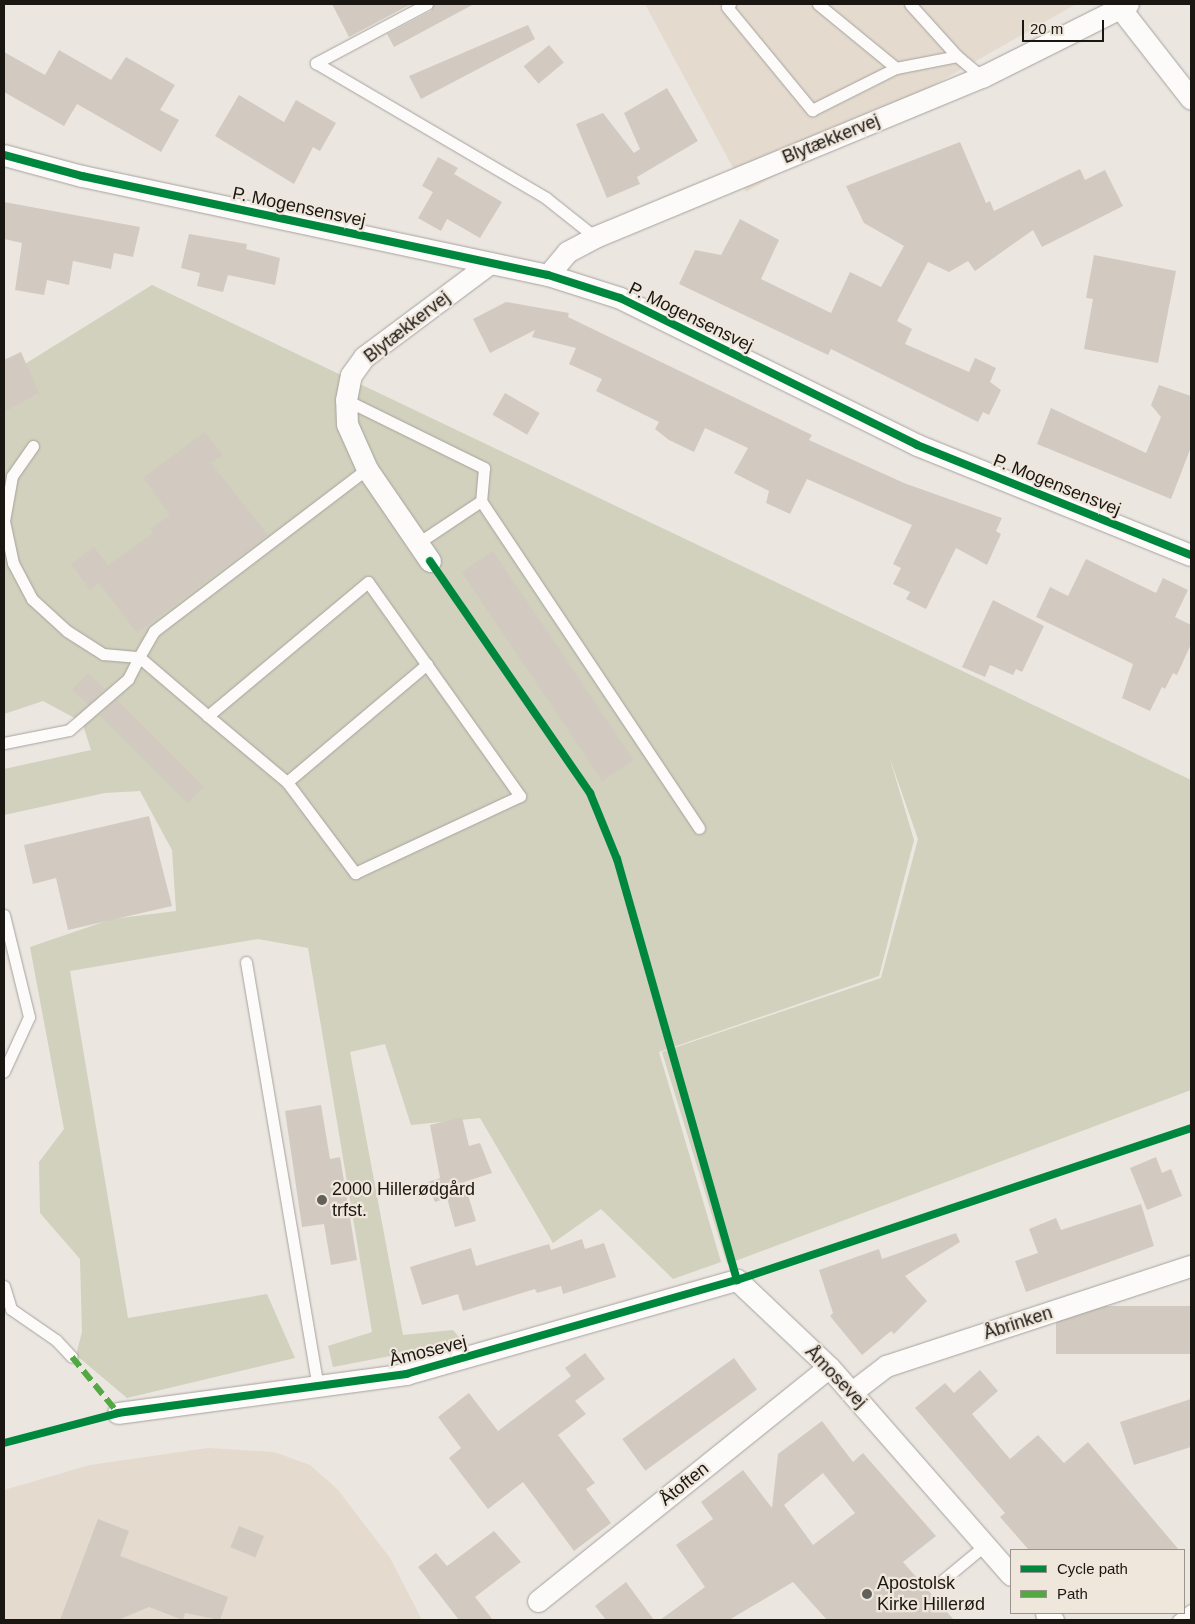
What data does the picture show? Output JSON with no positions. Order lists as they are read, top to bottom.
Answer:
{
  "streets": {
    "street": [
      "Blytækkervej",
      "P. Mogensensvej",
      "Åbrinken",
      "Åmosevej",
      "Åtoften"
    ]
  },
  "crossings": [
    ["Blytækkervej", "P. Mogensensvej"],
    ["Åbrinken", "Åmosevej"],
    ["Åmosevej", "Åtoften"]
  ],
  "places": ["2000 Hillerødgård trfst.", "Apostolsk Kirke Hillerød"],
  "legend": ["Cycle path", "Path"],
  "scale_bar": "20 m"
}
